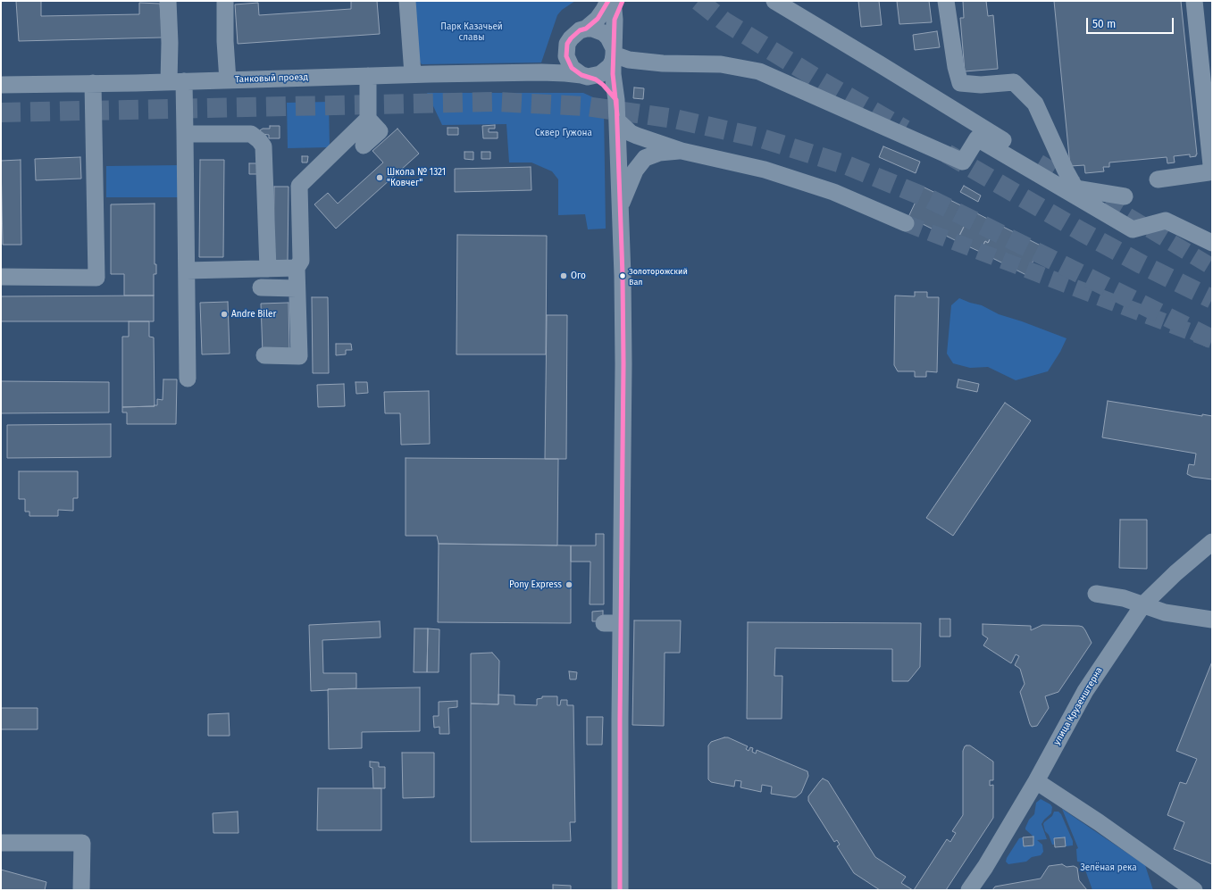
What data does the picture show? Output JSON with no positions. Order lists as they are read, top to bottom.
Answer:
{
  "streets": {
    "street": ["Танковый проезд", "улица Крузенштерна"]
  },
  "parks": ["Парк Казачьей славы", "Сквер Гужона", "Зелёная река"],
  "places": [
    "Школа № 1321 \"Ковчег\"",
    "Ого",
    "Золоторожский Вал",
    "Andre Biler",
    "Pony Express"
  ],
  "scale_bar": "50 m"
}
